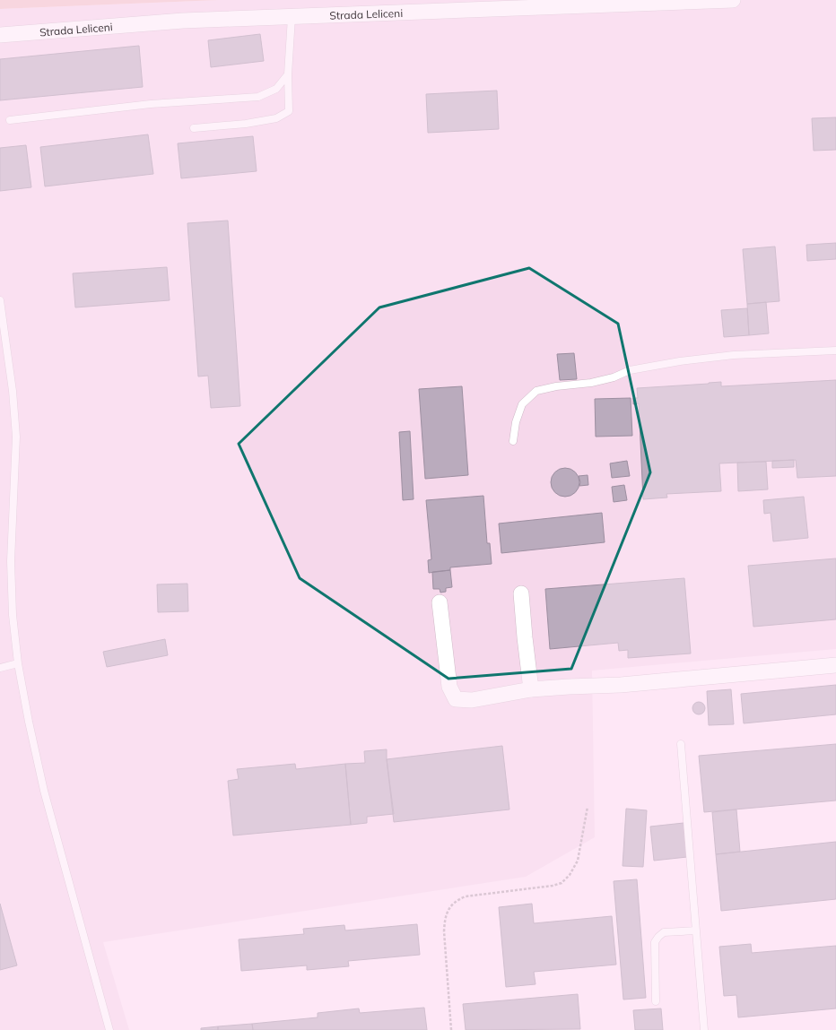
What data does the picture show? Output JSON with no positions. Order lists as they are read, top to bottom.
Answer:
{
  "streets": {
    "street": ["Strada Leliceni"]
  }
}
